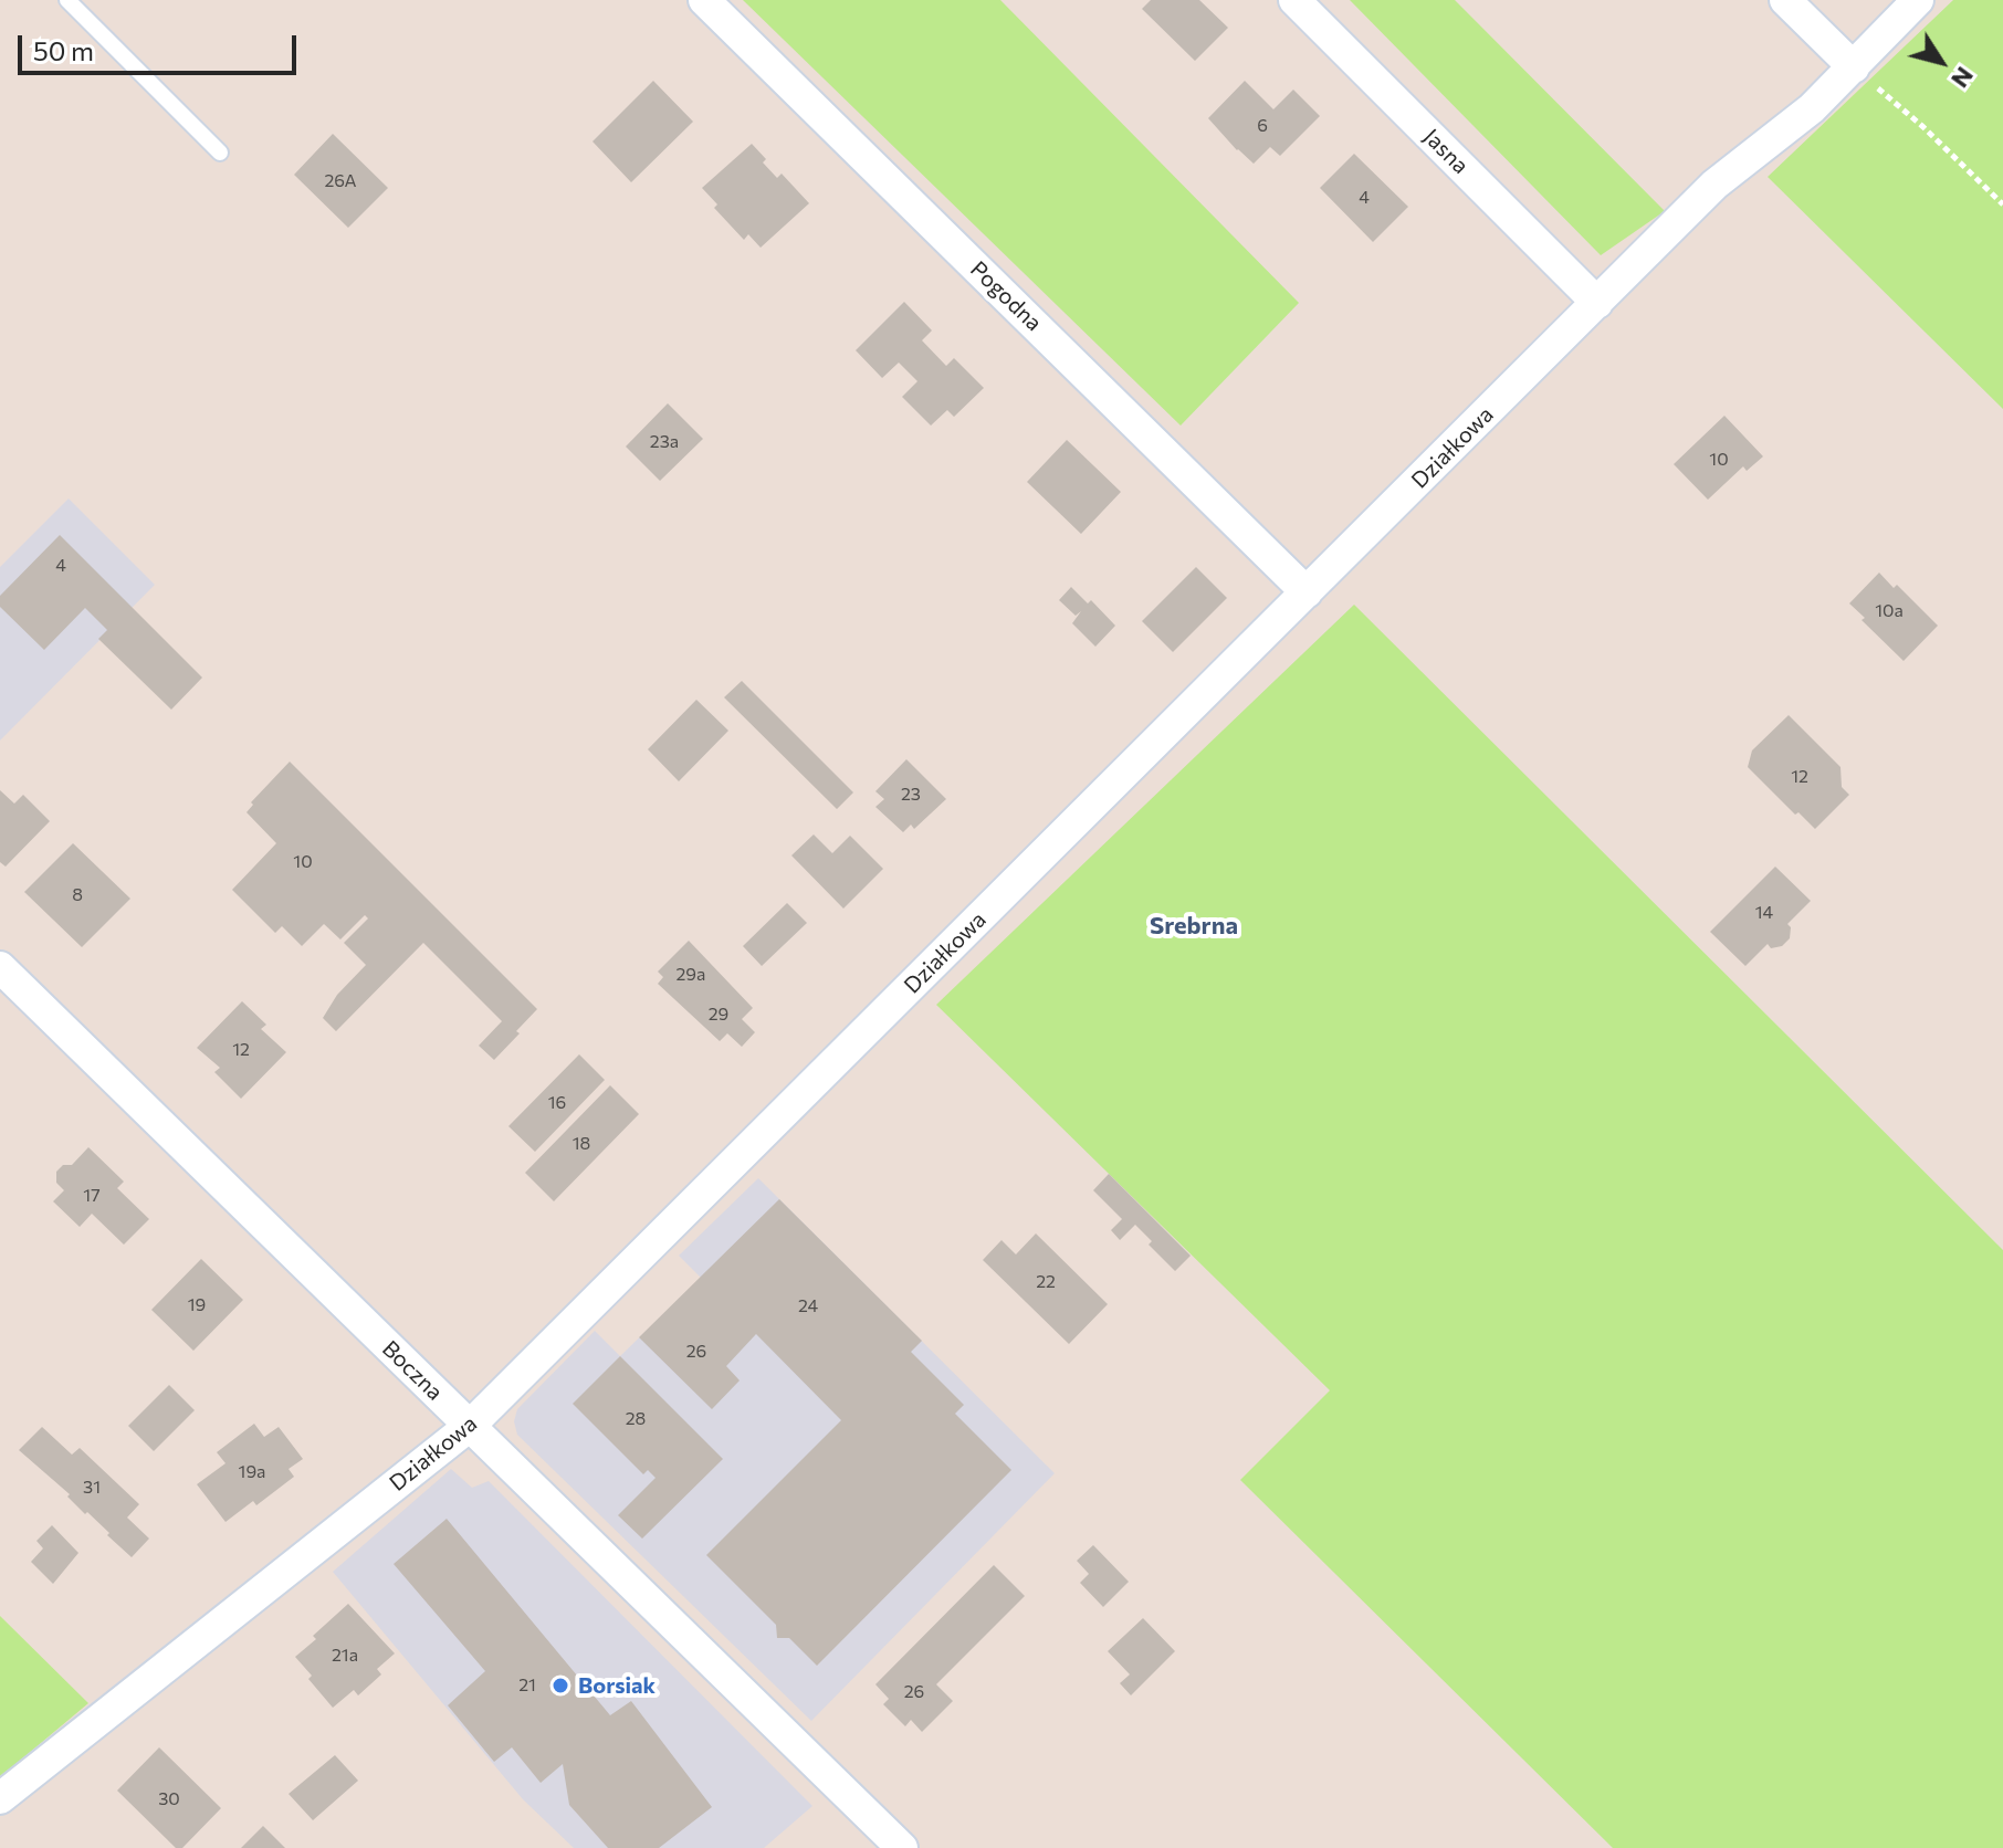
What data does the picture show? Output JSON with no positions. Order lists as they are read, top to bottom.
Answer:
{
  "streets": {
    "street": [
      "Jasna",
      "Pogodna",
      "Działkowa",
      "Boczna"
    ]
  },
  "crossings": [
    ["Jasna", "Działkowa"],
    ["Pogodna", "Działkowa"],
    ["Działkowa", "Boczna"]
  ],
  "districts": ["Srebrna"],
  "places": ["Borsiak"],
  "house_numbers": [
    "6",
    "26A",
    "4",
    "23a",
    "10",
    "4",
    "10a",
    "12",
    "23",
    "10",
    "8",
    "14",
    "29a",
    "29",
    "12",
    "16",
    "18",
    "17",
    "22",
    "19",
    "24",
    "26",
    "28",
    "19a",
    "31",
    "21a",
    "21",
    "26",
    "30"
  ],
  "scale_bar": "50 m",
  "north": "bottom right"
}
